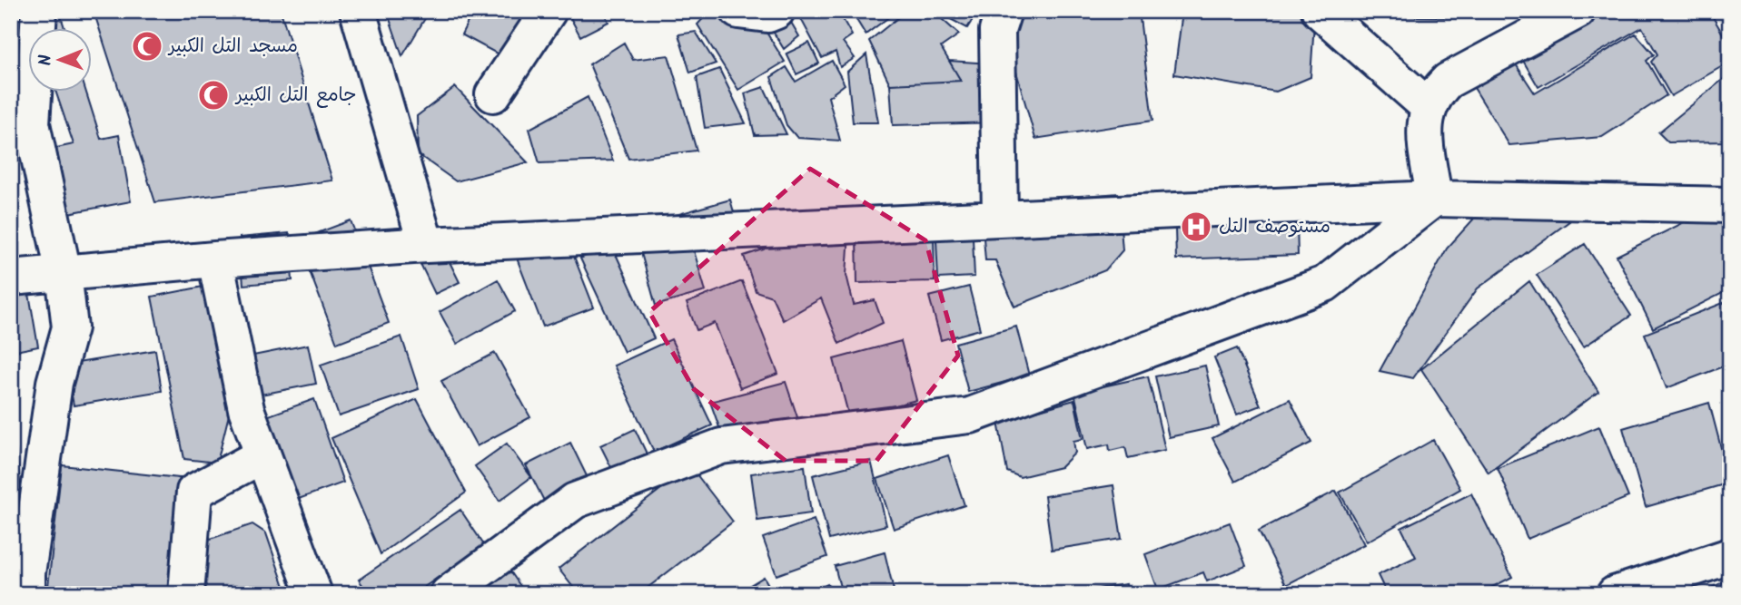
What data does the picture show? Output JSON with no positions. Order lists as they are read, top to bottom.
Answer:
{
  "places": {
    "mosque": ["مسجد التل الكبير", "جامع التل الكبير"],
    "hospital": ["مستوصف التل"]
  },
  "north": "left"
}
